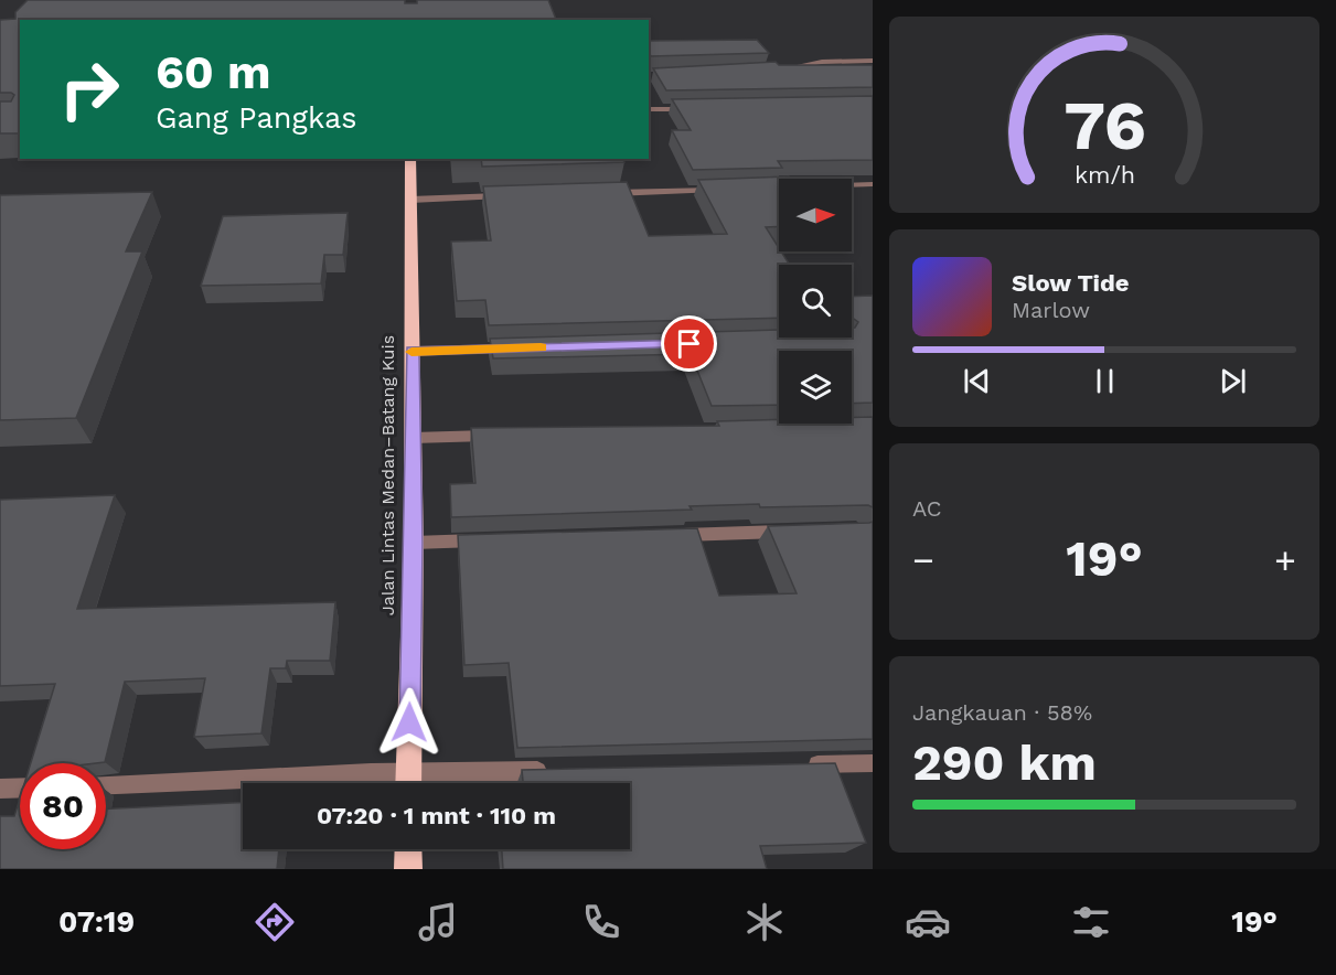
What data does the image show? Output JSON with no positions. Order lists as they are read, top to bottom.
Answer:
{
  "streets": {
    "highway": ["Jalan Lintas Medan–Batang Kuis"]
  },
  "north": "right",
  "page": {
    "turn": ["60 m", "Gang Pangkas"],
    "song": ["Slow Tide", "Marlow"],
    "tile": [
      "AC",
      ["Jangkauan · 58%", "290 km"]
    ],
    "heat": ["−", "19°", "+"],
    "limit": "80",
    "trip": "07:20 · 1 mnt · 110 m",
    "tabs": ["07:19", "19°"],
    "gauge": ["76", "km/h"]
  }
}
